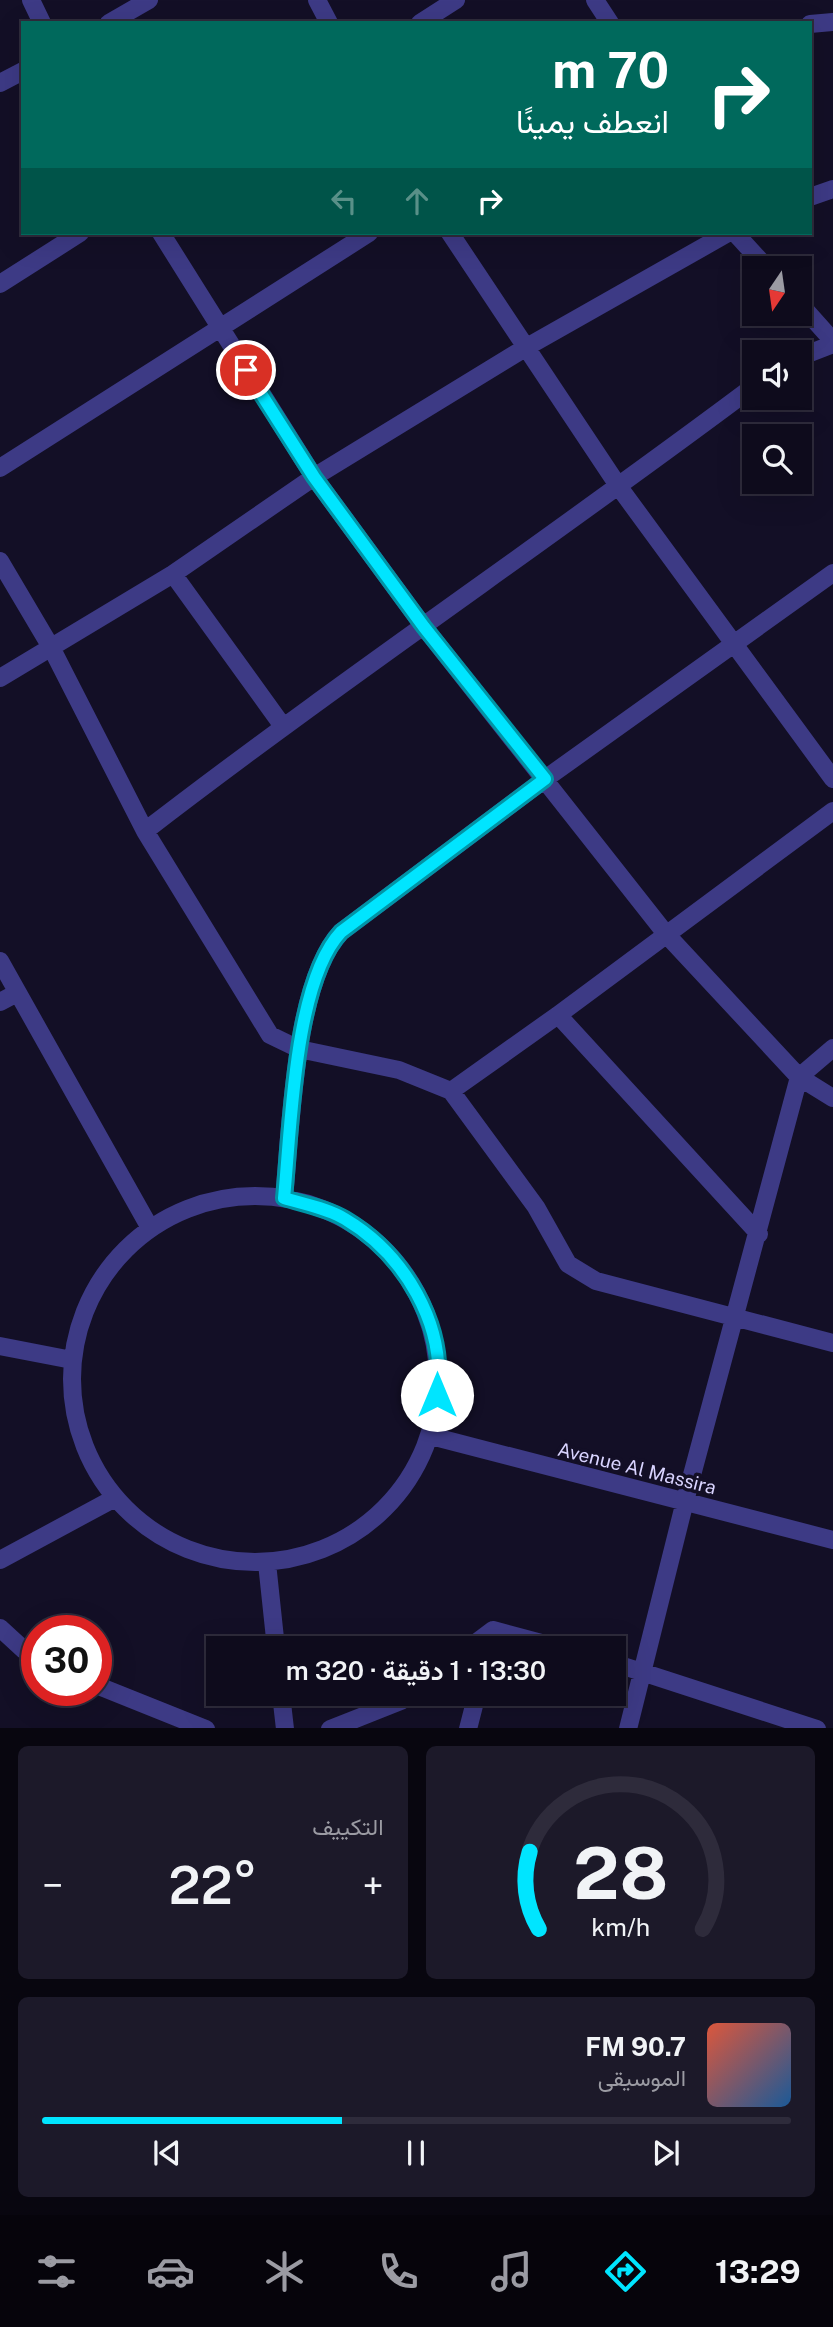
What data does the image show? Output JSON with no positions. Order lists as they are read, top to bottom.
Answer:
{
  "streets": {
    "street": ["Avenue Al Massira"]
  },
  "north": "bottom",
  "page": {
    "turn": ["70 m", "انعطف يمينًا"],
    "limit": "30",
    "trip": "13:30 · 1 دقيقة · 320 m",
    "tile": "التكييف",
    "heat": ["−", "22°", "+"],
    "song": ["90.7 FM", "الموسيقى"],
    "tabs": "13:29",
    "gauge": ["28", "km/h"]
  }
}
